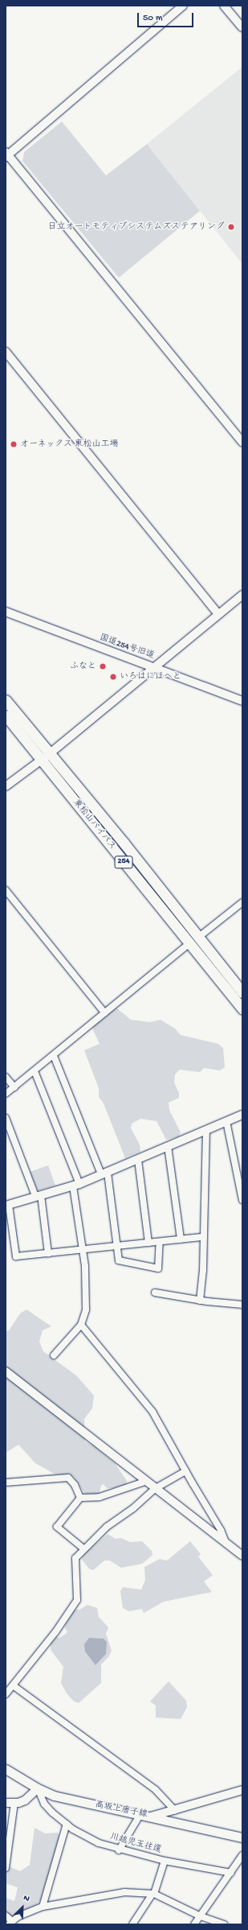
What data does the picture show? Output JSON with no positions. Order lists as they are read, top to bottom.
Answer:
{
  "streets": {
    "highway": ["東松山バイパス", "254"],
    "main road": ["高坂上唐子線"],
    "street": ["国道254号旧道", "川越児玉往還"]
  },
  "crossings": [
    ["高坂上唐子線", "川越児玉往還"]
  ],
  "places": [
    "日立オートモティブシステムズステアリング",
    "オーネックス 東松山工場",
    "ふなと",
    "いろはにほへと"
  ],
  "scale_bar": "50 m",
  "north": "top right"
}
